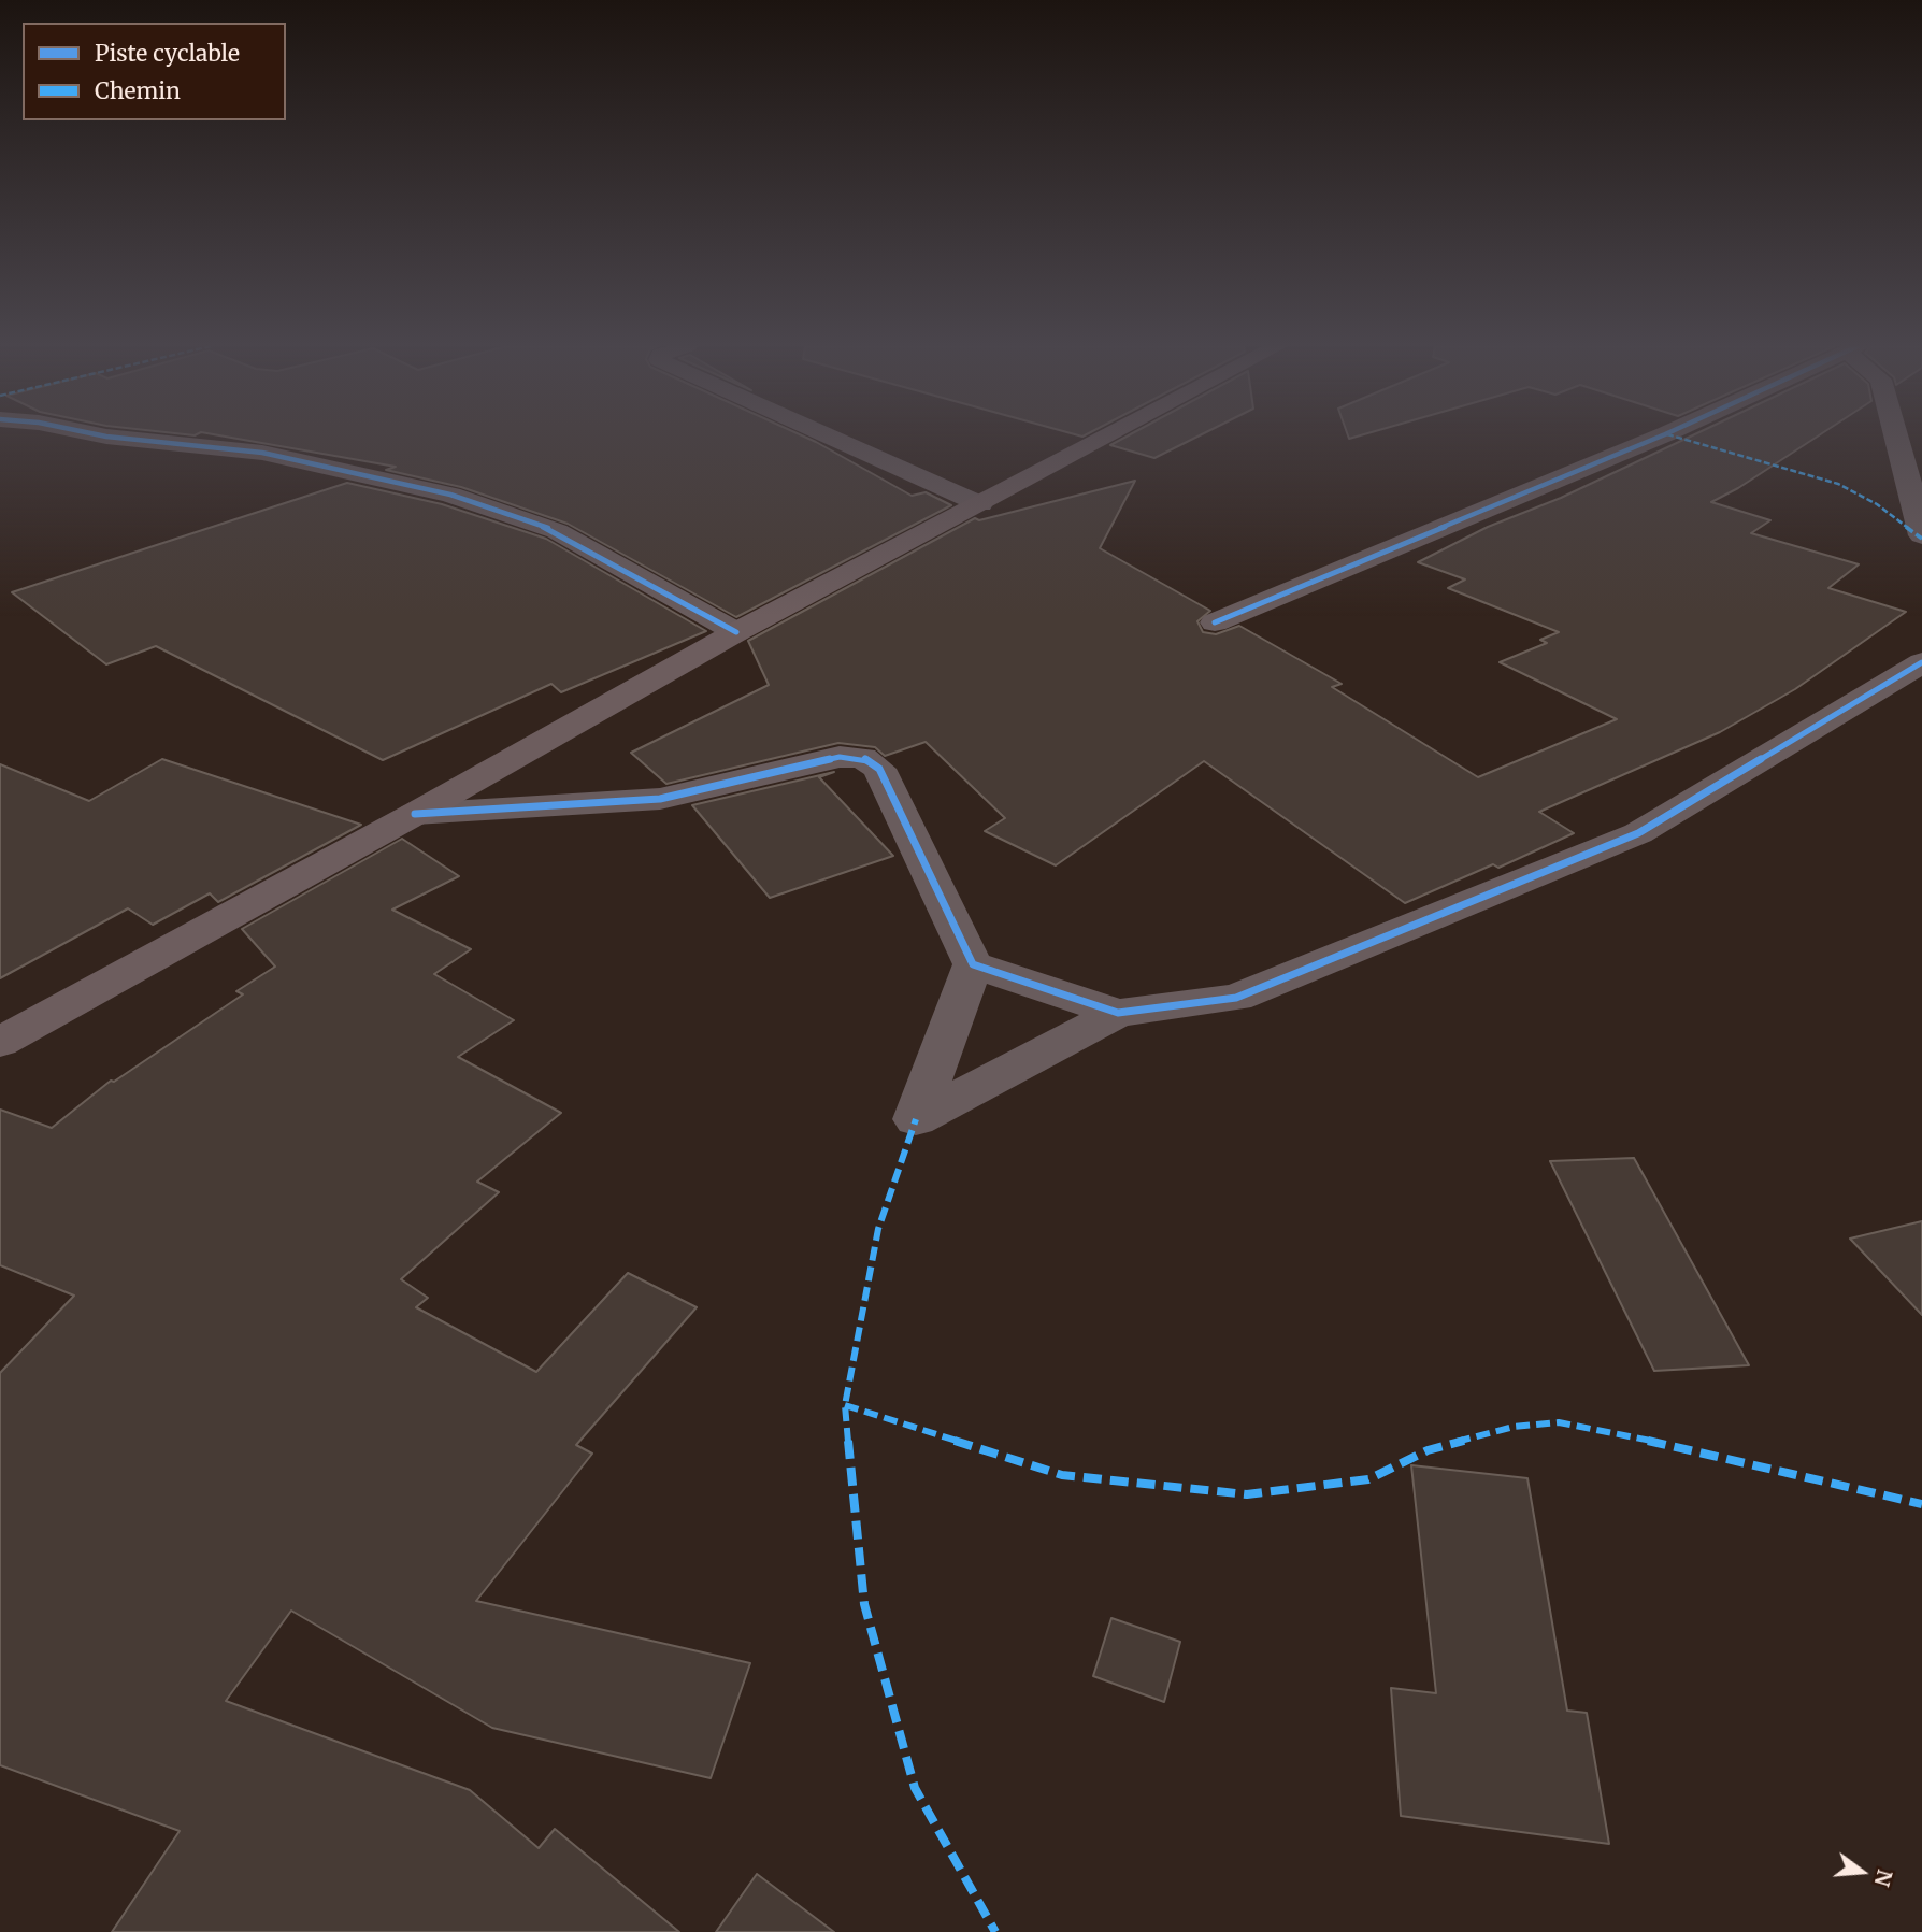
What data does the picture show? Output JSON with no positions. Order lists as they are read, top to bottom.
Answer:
{
  "legend": ["Piste cyclable", "Chemin"],
  "north": "right"
}
